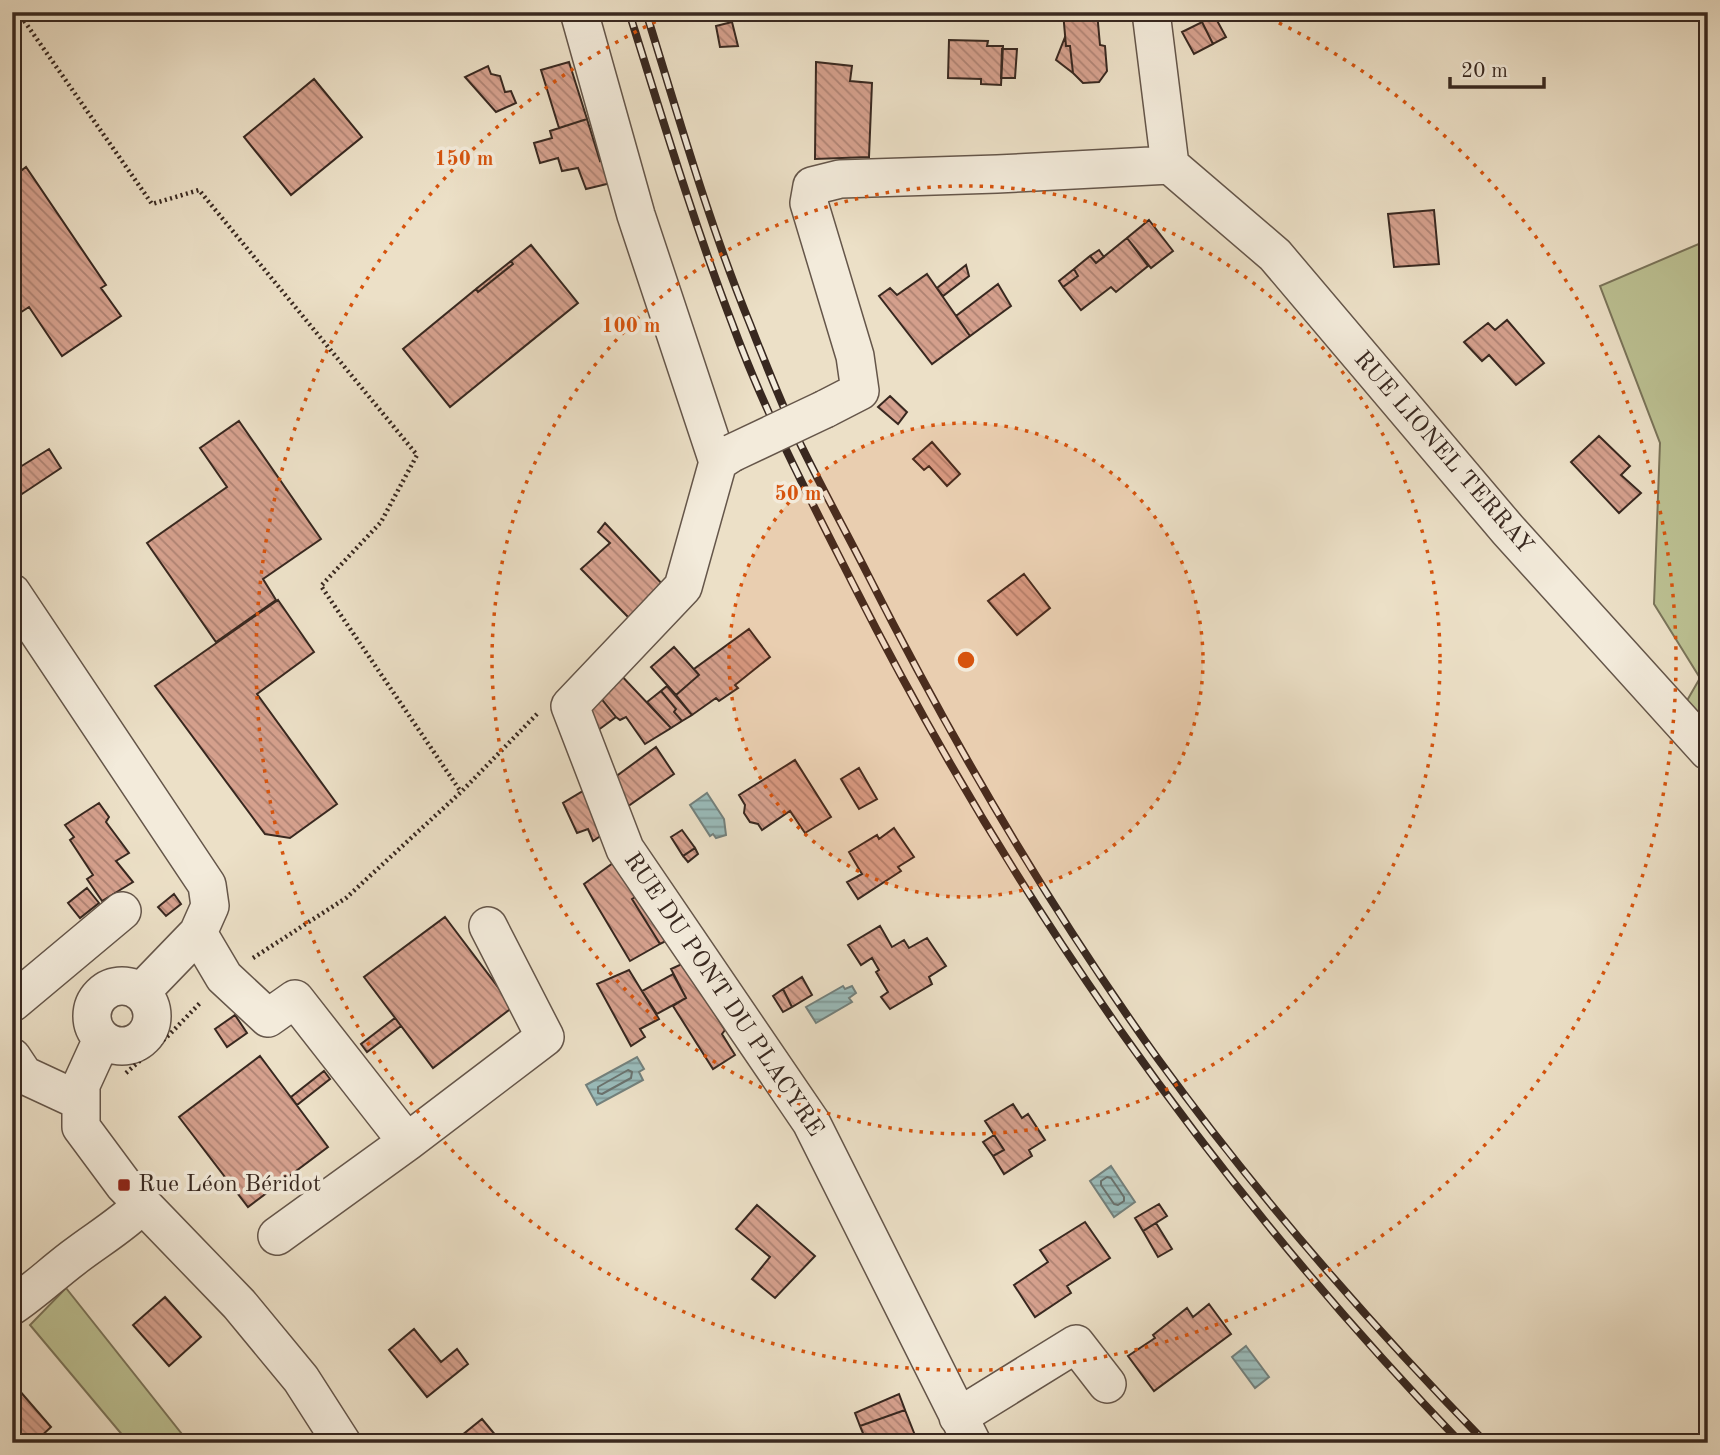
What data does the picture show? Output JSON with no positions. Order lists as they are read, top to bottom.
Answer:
{
  "streets": {
    "street": ["RUE LIONEL TERRAY", "RUE DU PONT DU PLACYRE"]
  },
  "places": {
    "transit": ["Rue Léon Béridot"]
  },
  "scale_bar": "20 m",
  "rings": ["150 m", "100 m", "50 m"]
}
